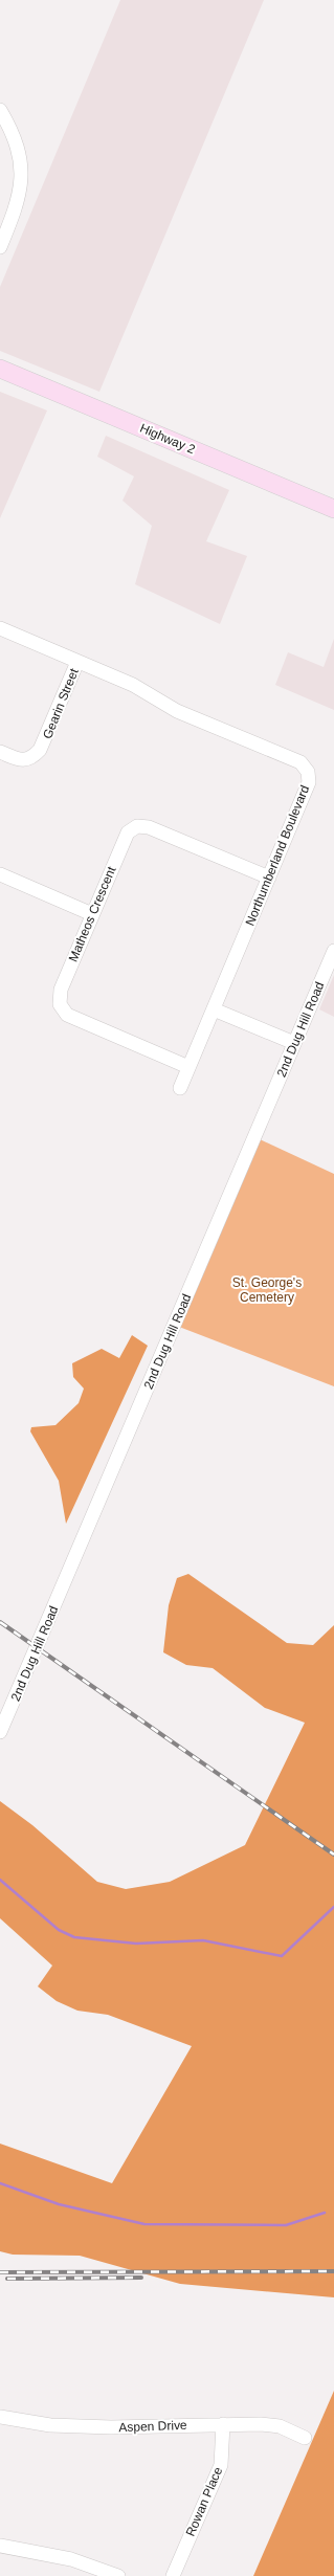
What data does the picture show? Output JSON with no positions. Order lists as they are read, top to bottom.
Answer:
{
  "streets": {
    "main road": ["Highway 2"],
    "street": [
      "Gearin Street",
      "Northumberland Boulevard",
      "Matheos Crescent",
      "2nd Dug Hill Road",
      "Aspen Drive",
      "Rowan Place"
    ]
  },
  "crossings": [
    ["Gearin Street", "Northumberland Boulevard"],
    ["Northumberland Boulevard", "Matheos Crescent"],
    ["Aspen Drive", "Rowan Place"]
  ],
  "parks": ["St. George's Cemetery"]
}
